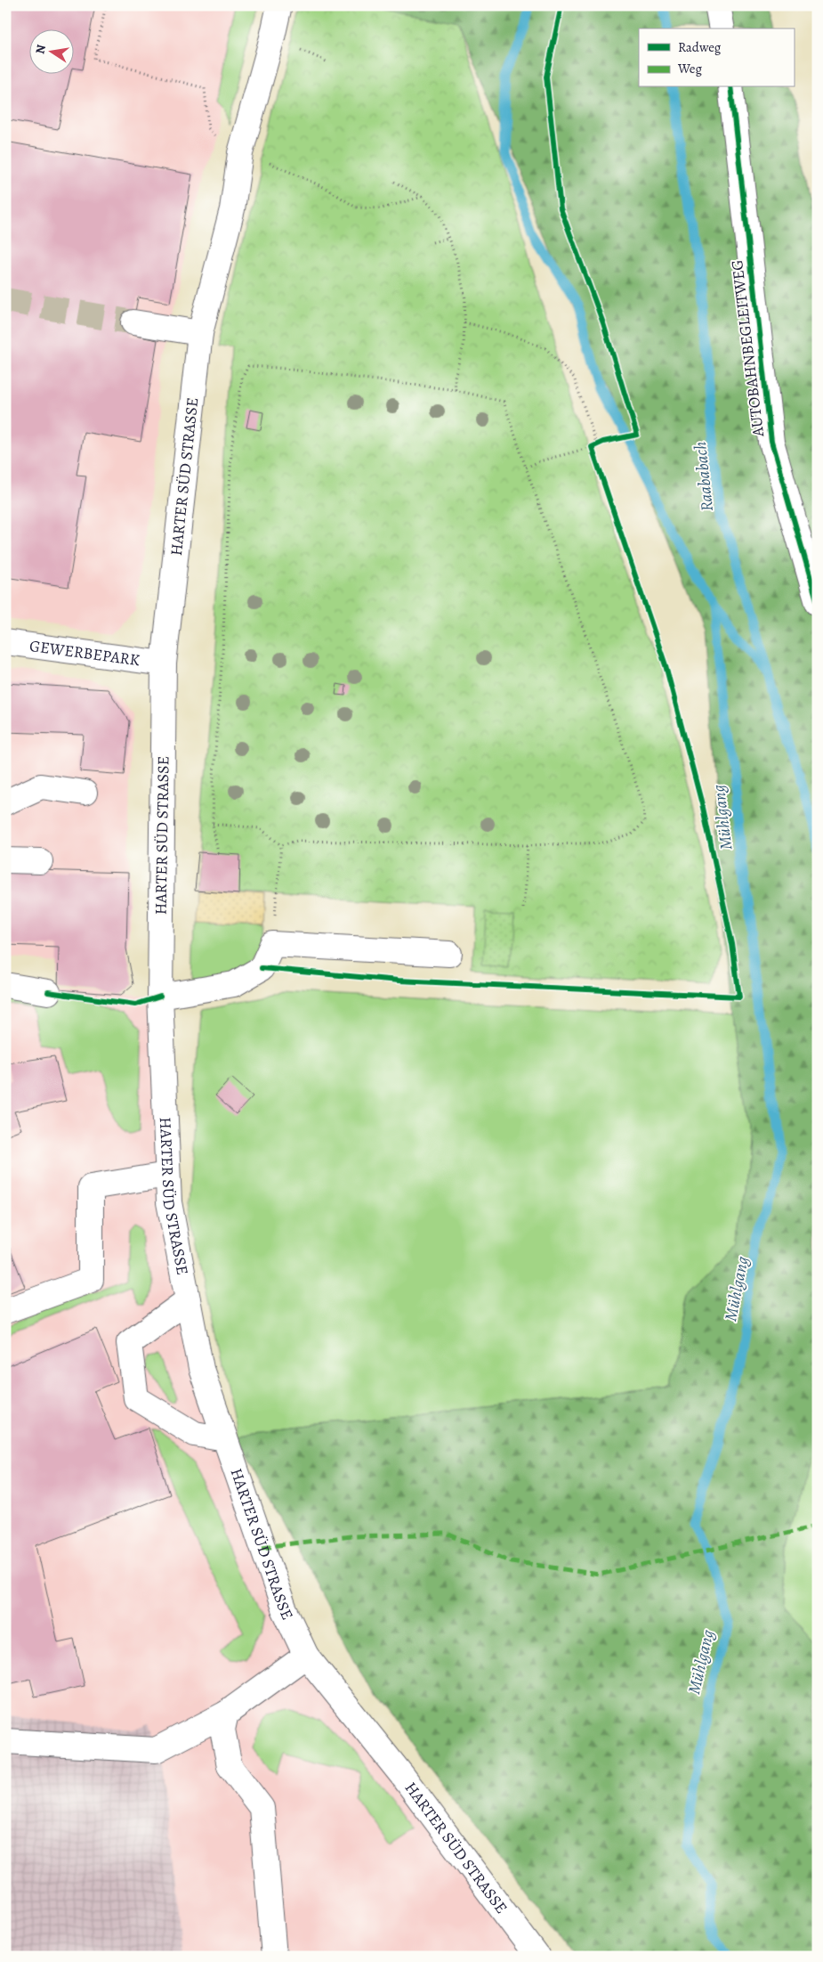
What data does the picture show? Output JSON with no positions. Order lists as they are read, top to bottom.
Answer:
{
  "streets": {
    "street": ["AUTOBAHNBEGLEITWEG", "HARTER SÜD STRASSE", "GEWERBEPARK"]
  },
  "crossings": [
    ["HARTER SÜD STRASSE", "GEWERBEPARK"]
  ],
  "water": ["Raababach", "Mühlgang"],
  "legend": ["Radweg", "Weg"],
  "north": "left"
}
